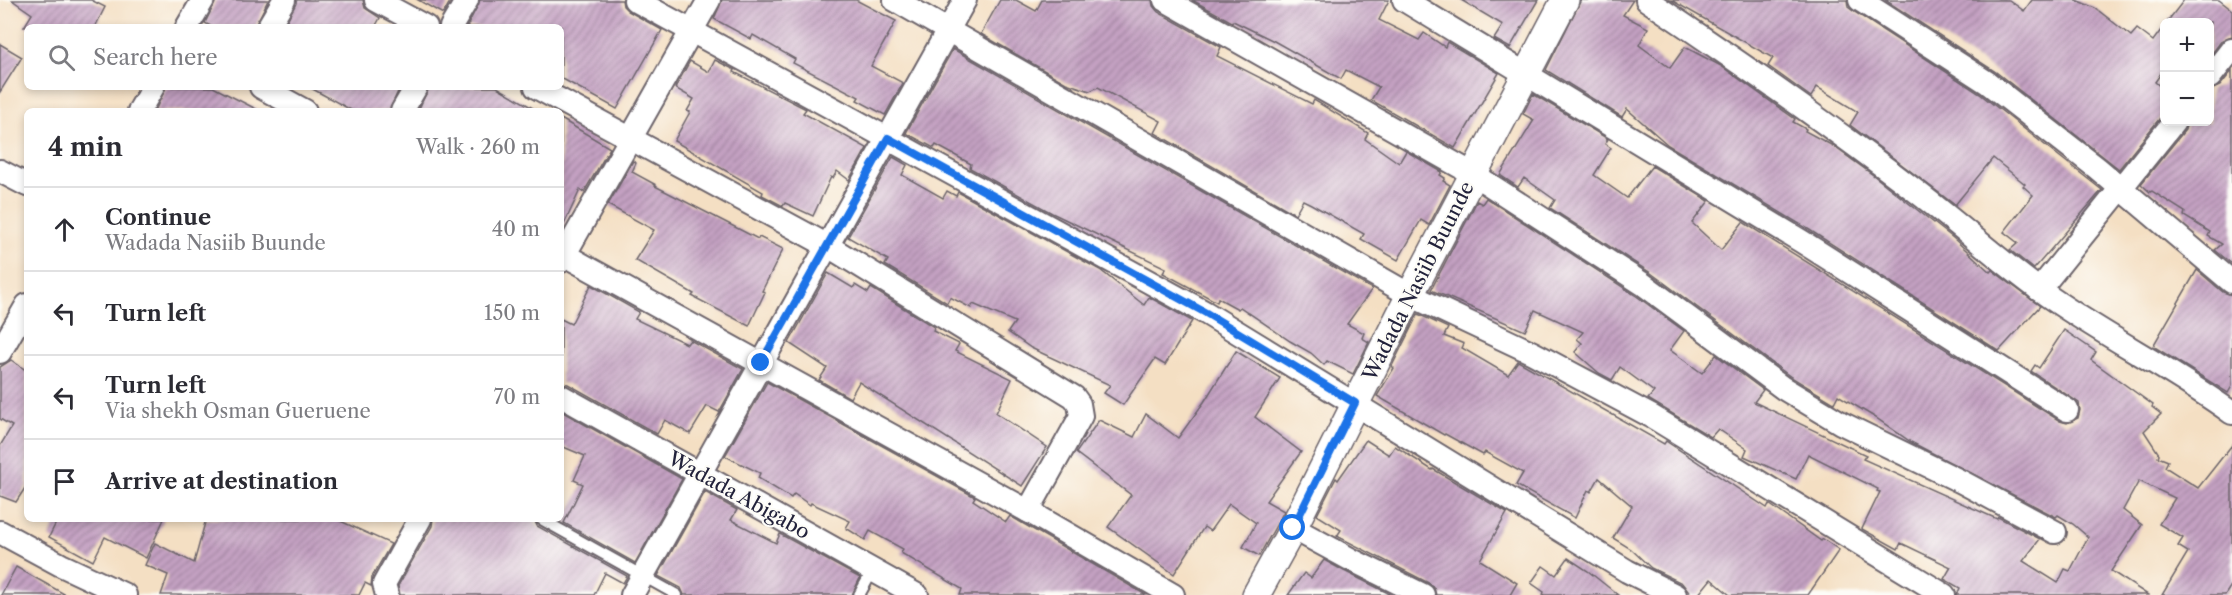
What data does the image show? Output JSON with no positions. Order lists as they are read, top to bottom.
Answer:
{
  "streets": {
    "street": ["Wadada Nasiib Buunde", "Wadada Abigabo"]
  },
  "page": {
    "map_buttons": ["+", "−"],
    "search": "Search here",
    "heading": ["4 min", "Walk · 260 m"],
    "list": [
      ["Continue", "Wadada Nasiib Buunde", "40 m"],
      ["Turn left", "150 m"],
      ["Turn left", "Via shekh Osman Gueruene", "70 m"],
      "Arrive at destination"
    ]
  }
}
